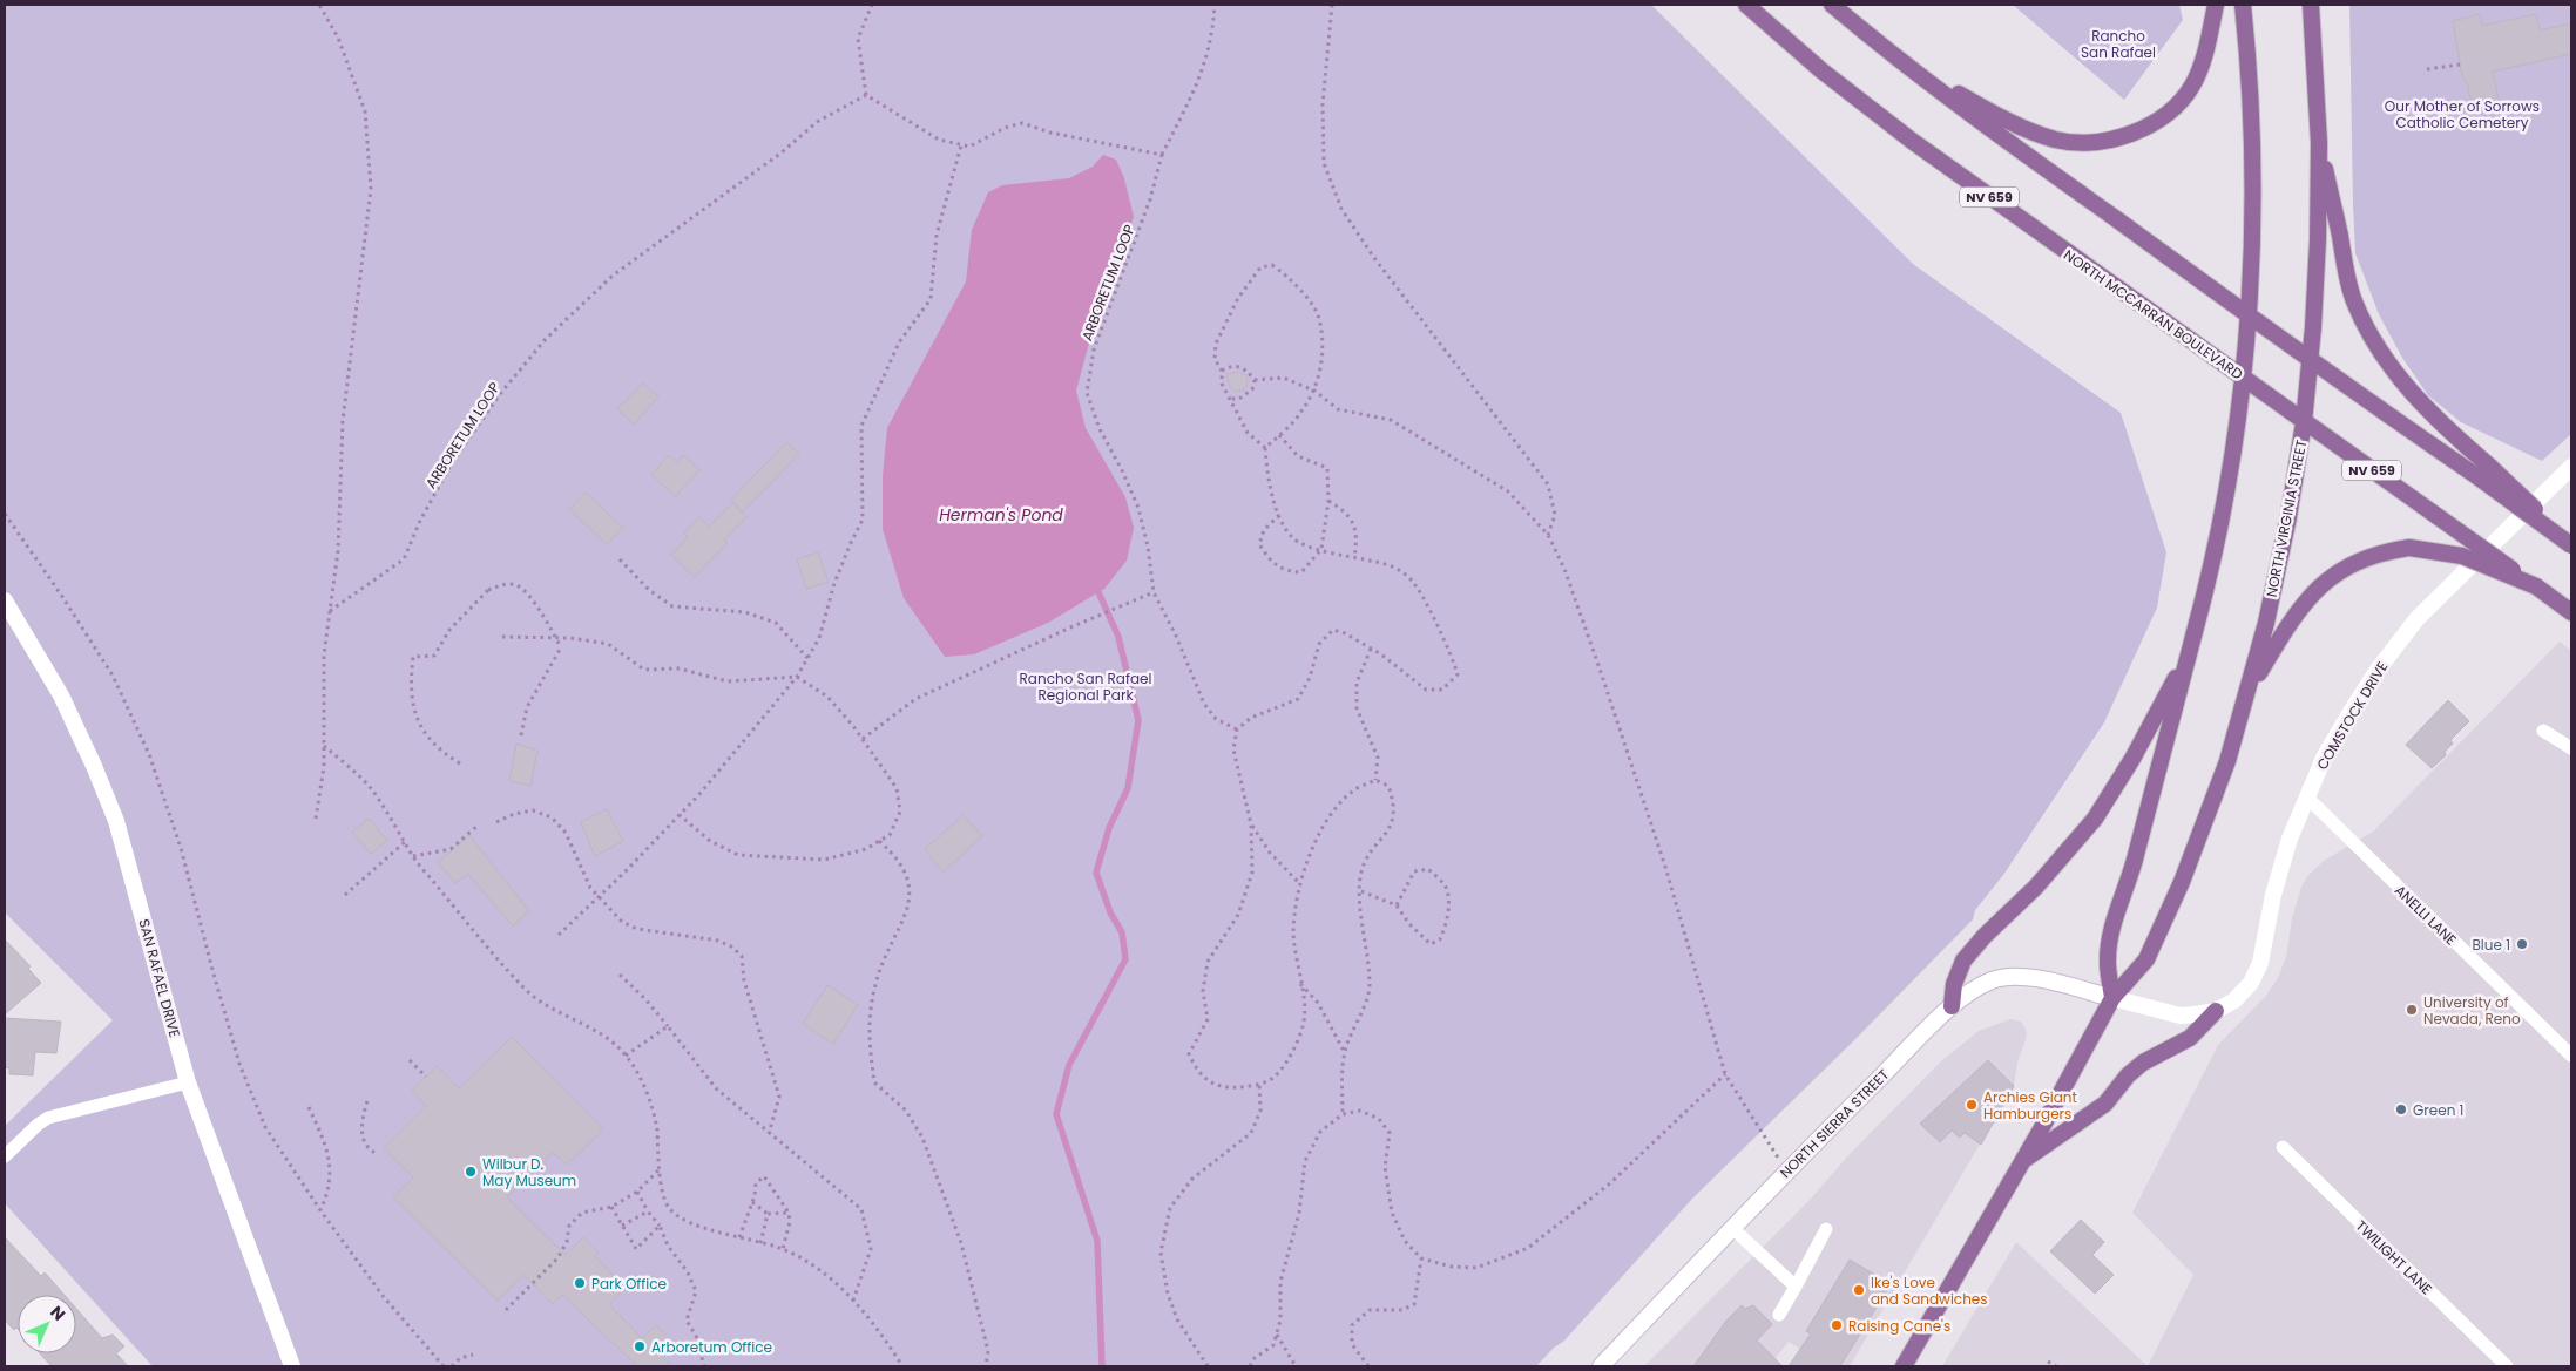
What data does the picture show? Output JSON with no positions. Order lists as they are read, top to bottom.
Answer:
{
  "streets": {
    "main road": ["NV 659", "NORTH MCCARRAN BOULEVARD", "NORTH VIRGINIA STREET"],
    "street": ["COMSTOCK DRIVE", "SAN RAFAEL DRIVE", "NORTH SIERRA STREET"],
    "lane": ["ANELLI LANE", "TWILIGHT LANE"],
    "path": ["ARBORETUM LOOP"]
  },
  "crossings": [
    ["NORTH MCCARRAN BOULEVARD", "NORTH VIRGINIA STREET"],
    ["NORTH VIRGINIA STREET", "COMSTOCK DRIVE"],
    ["NORTH VIRGINIA STREET", "NORTH SIERRA STREET"],
    ["COMSTOCK DRIVE", "ANELLI LANE"],
    ["COMSTOCK DRIVE", "NORTH SIERRA STREET"]
  ],
  "water": ["Herman's Pond"],
  "parks": ["Rancho San Rafael", "Our Mother of Sorrows Catholic Cemetery", "Rancho San Rafael Regional Park"],
  "places": [
    "Blue 1",
    "University of Nevada, Reno",
    "Archies Giant Hamburgers",
    "Green 1",
    "Wilbur D. May Museum",
    "Park Office",
    "Ike's Love and Sandwiches",
    "Raising Cane's",
    "Arboretum Office"
  ],
  "north": "top right"
}
